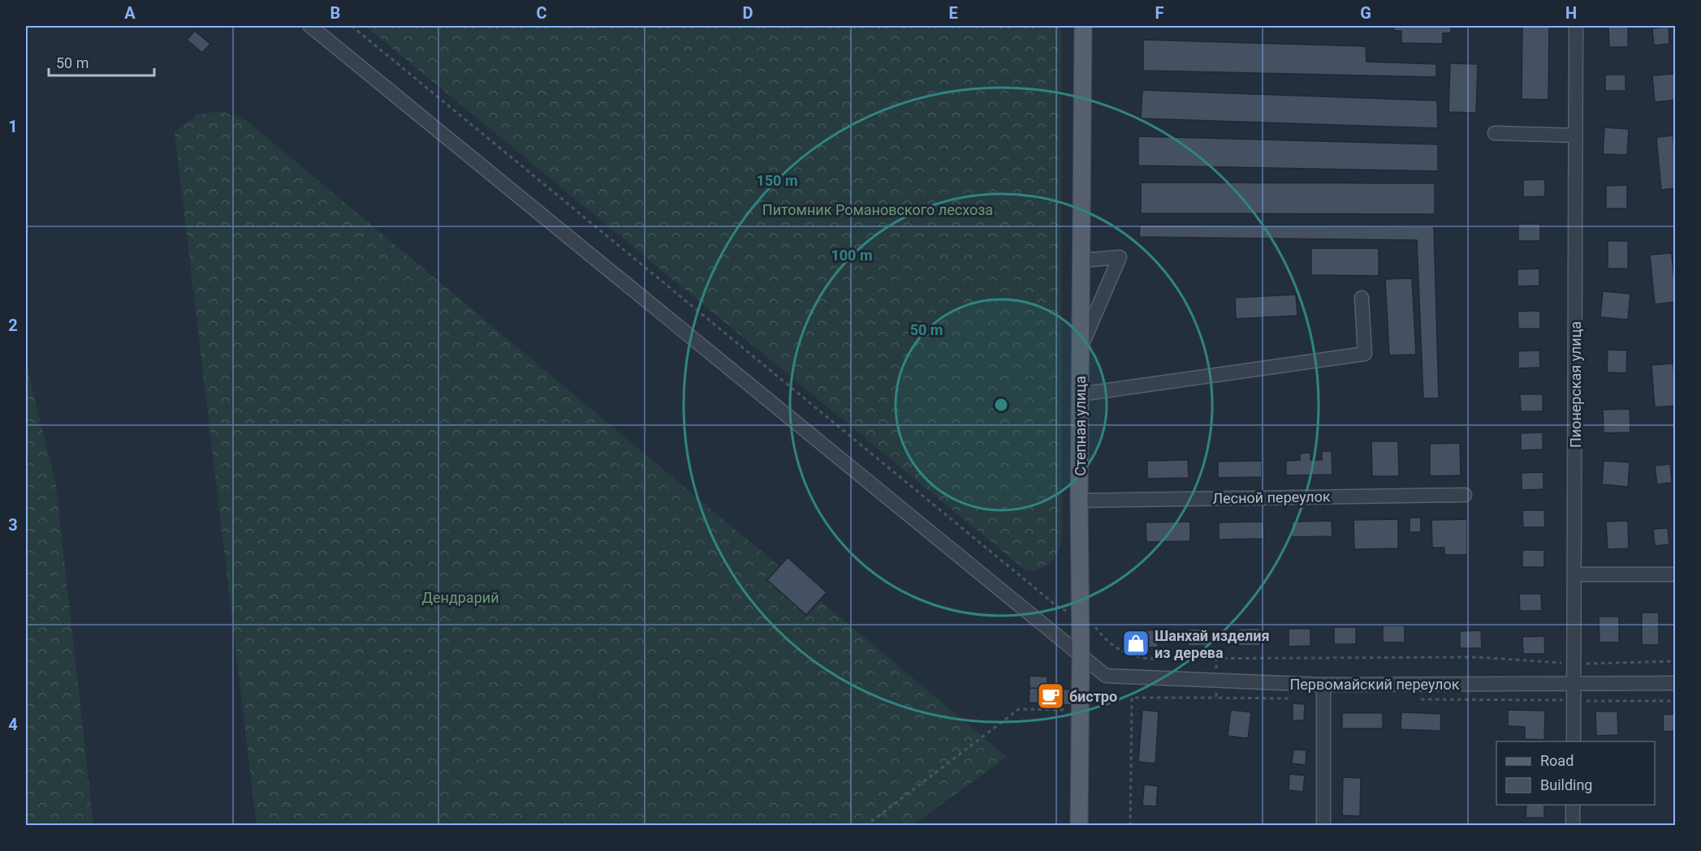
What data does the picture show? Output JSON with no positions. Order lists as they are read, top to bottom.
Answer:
{
  "streets": {
    "main road": ["Степная улица"],
    "street": ["Пионерская улица", "Лесной переулок", "Первомайский переулок"]
  },
  "crossings": [
    ["Пионерская улица", "Первомайский переулок"],
    ["Степная улица", "Лесной переулок"],
    ["Степная улица", "Первомайский переулок"]
  ],
  "parks": ["Питомник Романовского лесхоза", "Дендрарий"],
  "places": {
    "shop": ["Шанхай изделия из дерева"],
    "cafe": ["бистро"]
  },
  "legend": ["Road", "Building"],
  "scale_bar": "50 m",
  "grid": {
    "columns": [
      "A",
      "B",
      "C",
      "D",
      "E",
      "F",
      "G",
      "H"
    ],
    "rows": [
      "1",
      "2",
      "3",
      "4"
    ]
  },
  "rings": ["150 m", "100 m", "50 m"]
}
